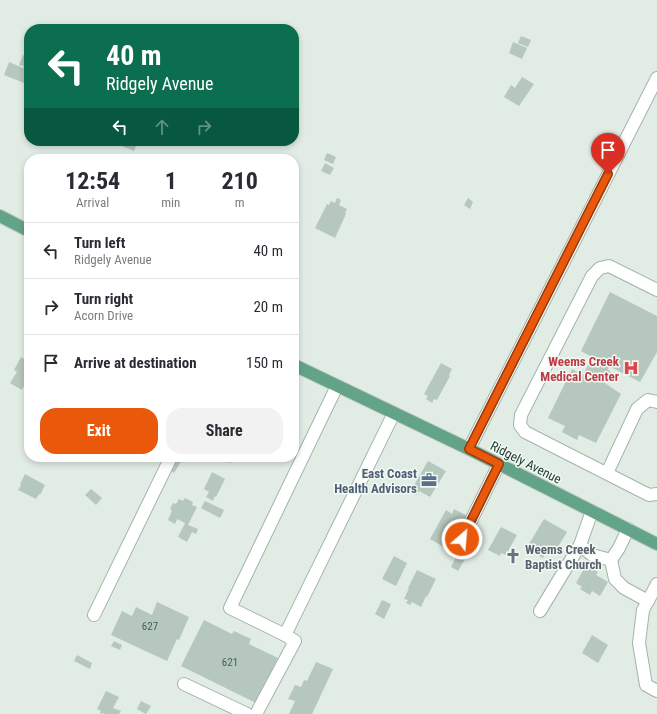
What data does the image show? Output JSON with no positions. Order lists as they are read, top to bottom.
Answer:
{
  "streets": {
    "main road": ["Ridgely Avenue"]
  },
  "places": {
    "hospital": ["Weems Creek Medical Center"],
    "office": ["East Coast Health Advisors"],
    "church": ["Weems Creek Baptist Church"]
  },
  "house_numbers": ["627", "621"],
  "page": {
    "turn": ["40 m", "Ridgely Avenue"],
    "eta": [
      "12:54",
      "Arrival",
      "1",
      "min",
      "210",
      "m"
    ],
    "list": [
      {
        "name": "Turn left",
        "note": "Ridgely Avenue",
        "value": "40 m"
      },
      {
        "name": "Turn right",
        "note": "Acorn Drive",
        "value": "20 m"
      },
      {
        "name": "Arrive at destination",
        "value": "150 m"
      }
    ],
    "buttons": ["Exit", "Share"]
  }
}
